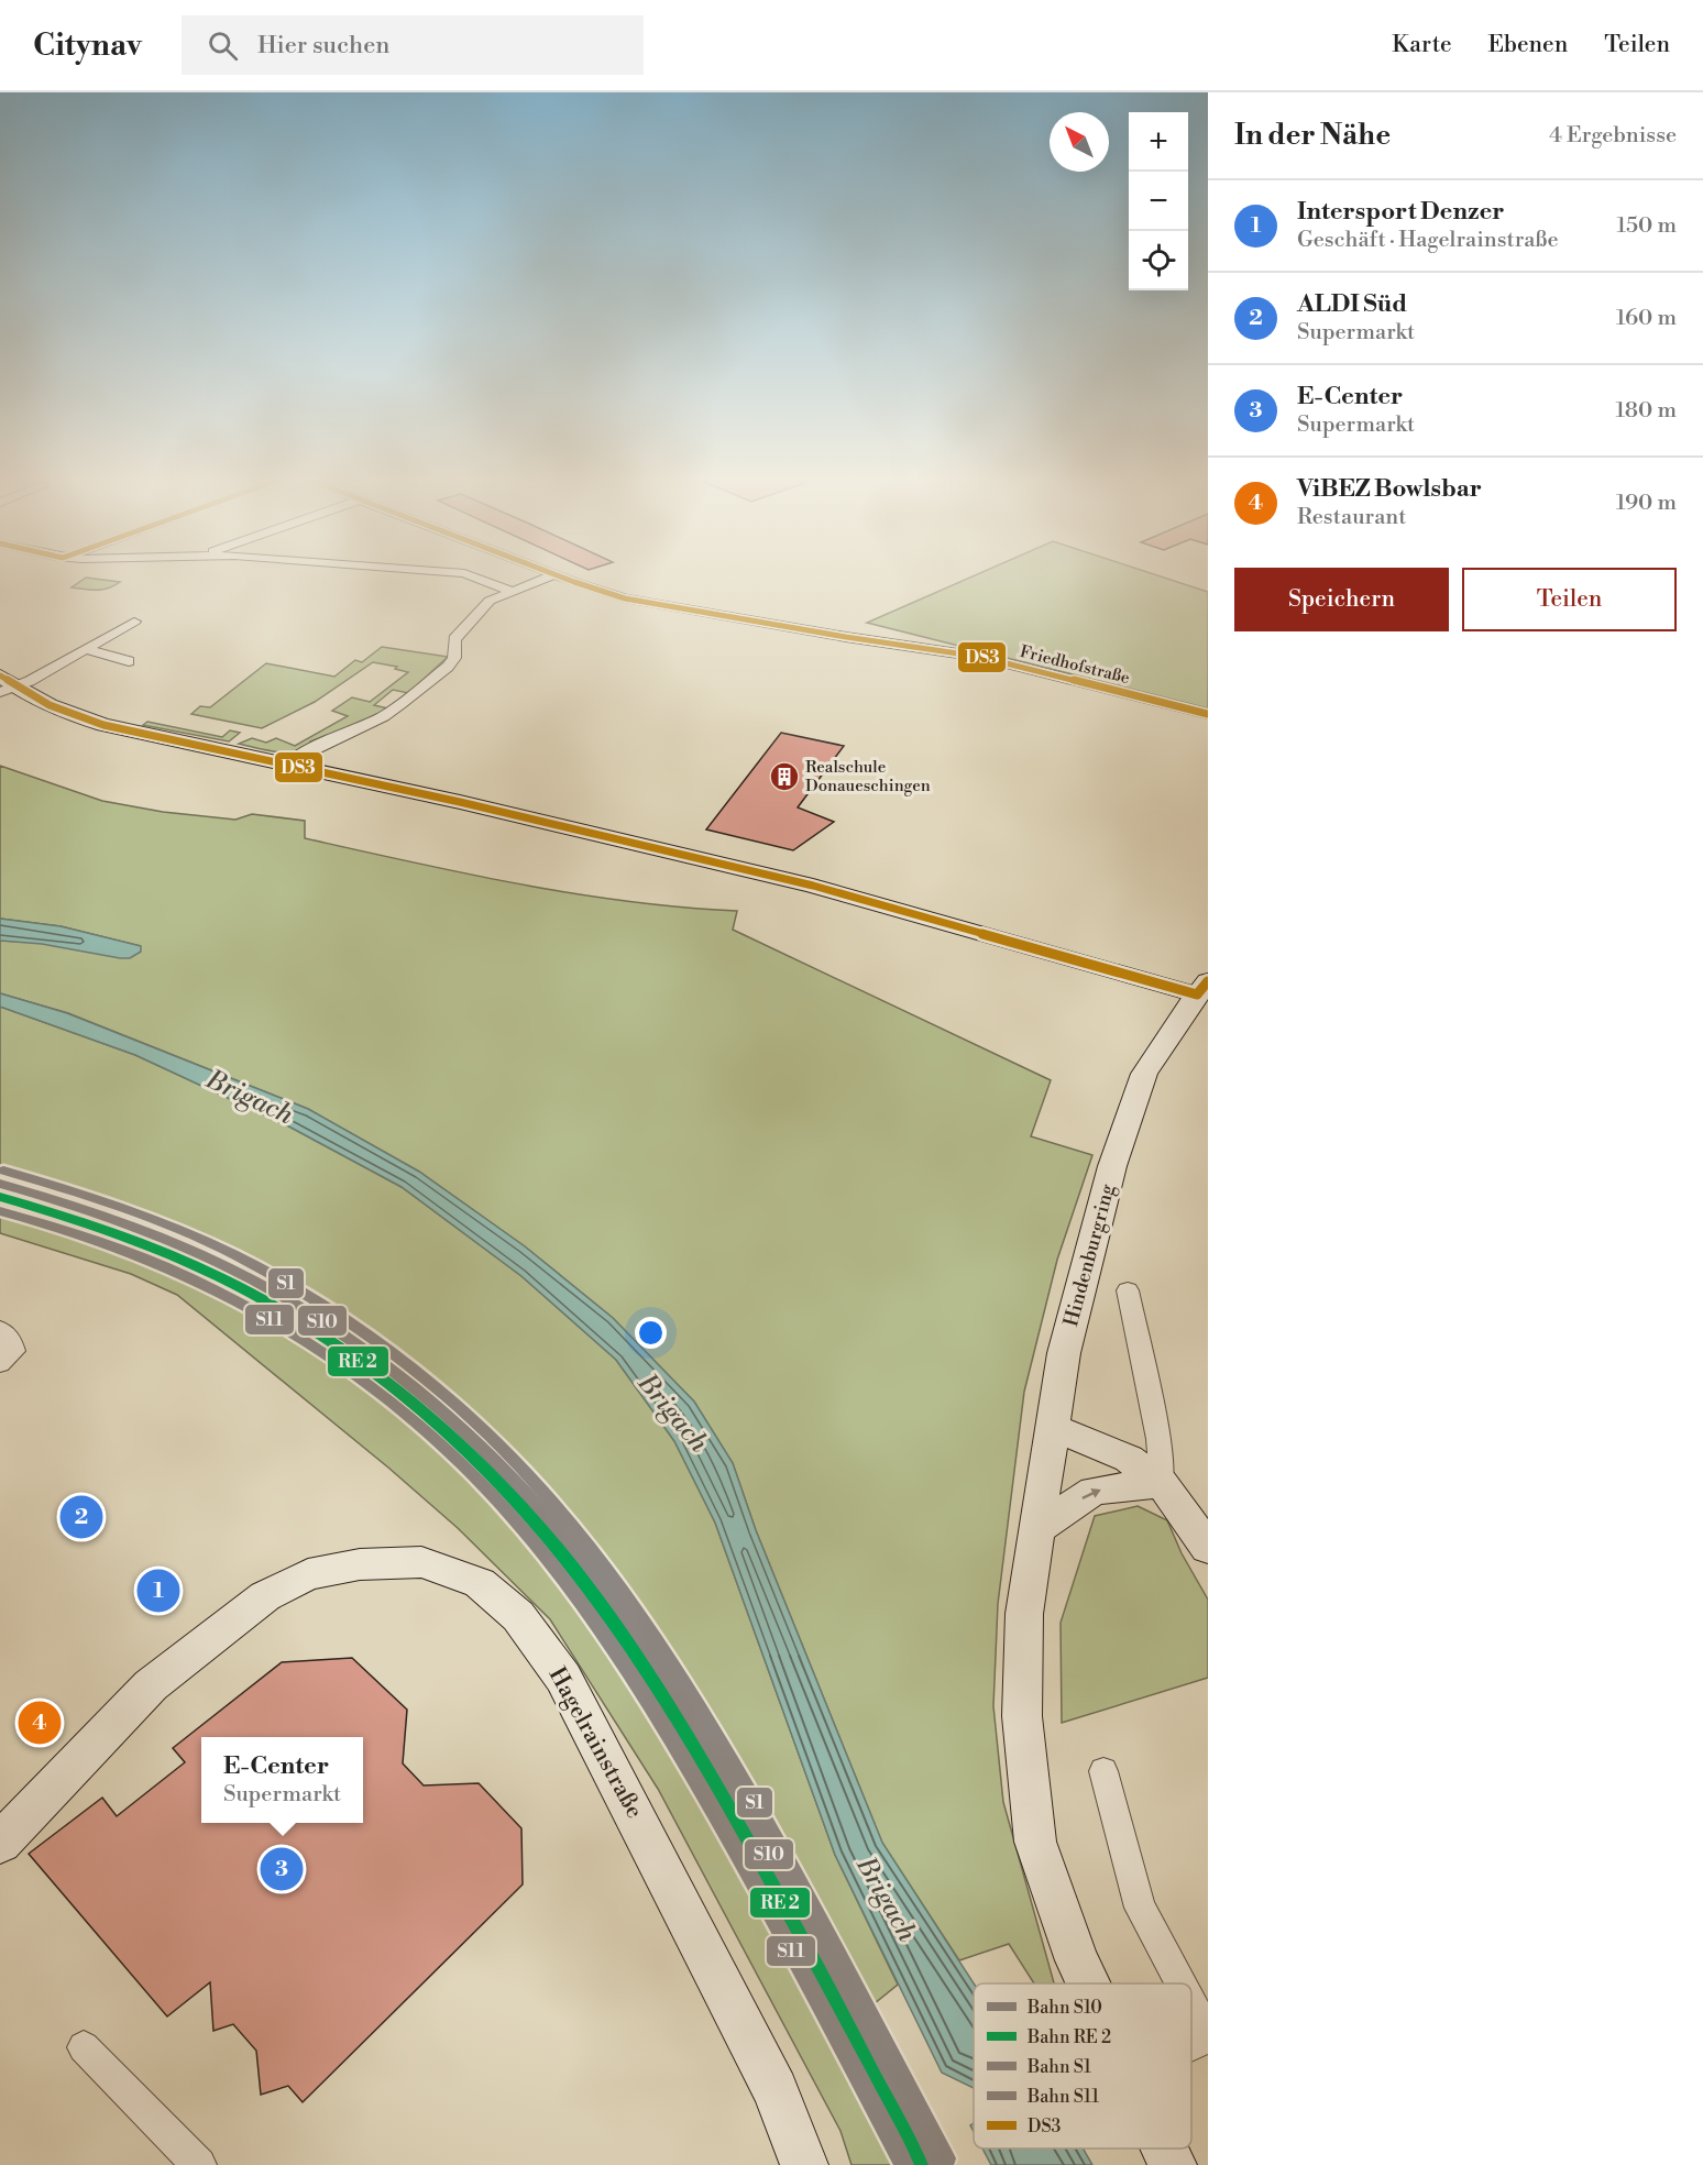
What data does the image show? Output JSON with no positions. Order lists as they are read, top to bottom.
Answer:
{
  "streets": {
    "main road": ["Hindenburgring", "Hagelrainstraße"],
    "street": ["Friedhofstraße"]
  },
  "water": ["Brigach"],
  "places": {
    "building": ["Realschule Donaueschingen"]
  },
  "lines": [
    "transit line DS3",
    "rail line S1",
    "rail line S10",
    "rail line S11"
  ],
  "legend": [
    "Bahn S10",
    "Bahn RE 2",
    "Bahn S1",
    "Bahn S11",
    "DS3"
  ],
  "north": "top left",
  "page": {
    "header": "Citynav",
    "search": "Hier suchen",
    "nav": ["Karte", "Ebenen", "Teilen"],
    "heading": ["In der Nähe", "4 Ergebnisse"],
    "map_buttons": ["+", "−"],
    "list": [
      {
        "mark": "1",
        "name": "Intersport Denzer",
        "note": "Geschäft · Hagelrainstraße",
        "value": "150 m"
      },
      {
        "mark": "2",
        "name": "ALDI Süd",
        "note": "Supermarkt",
        "value": "160 m"
      },
      {
        "mark": "3",
        "name": "E-Center",
        "note": "Supermarkt",
        "value": "180 m"
      },
      {
        "mark": "4",
        "name": "ViBEZ Bowlsbar",
        "note": "Restaurant",
        "value": "190 m"
      }
    ],
    "buttons": ["Speichern", "Teilen"],
    "pins": [
      "2",
      "1",
      "4",
      "3"
    ],
    "popup": ["E-Center", "Supermarkt"]
  }
}
